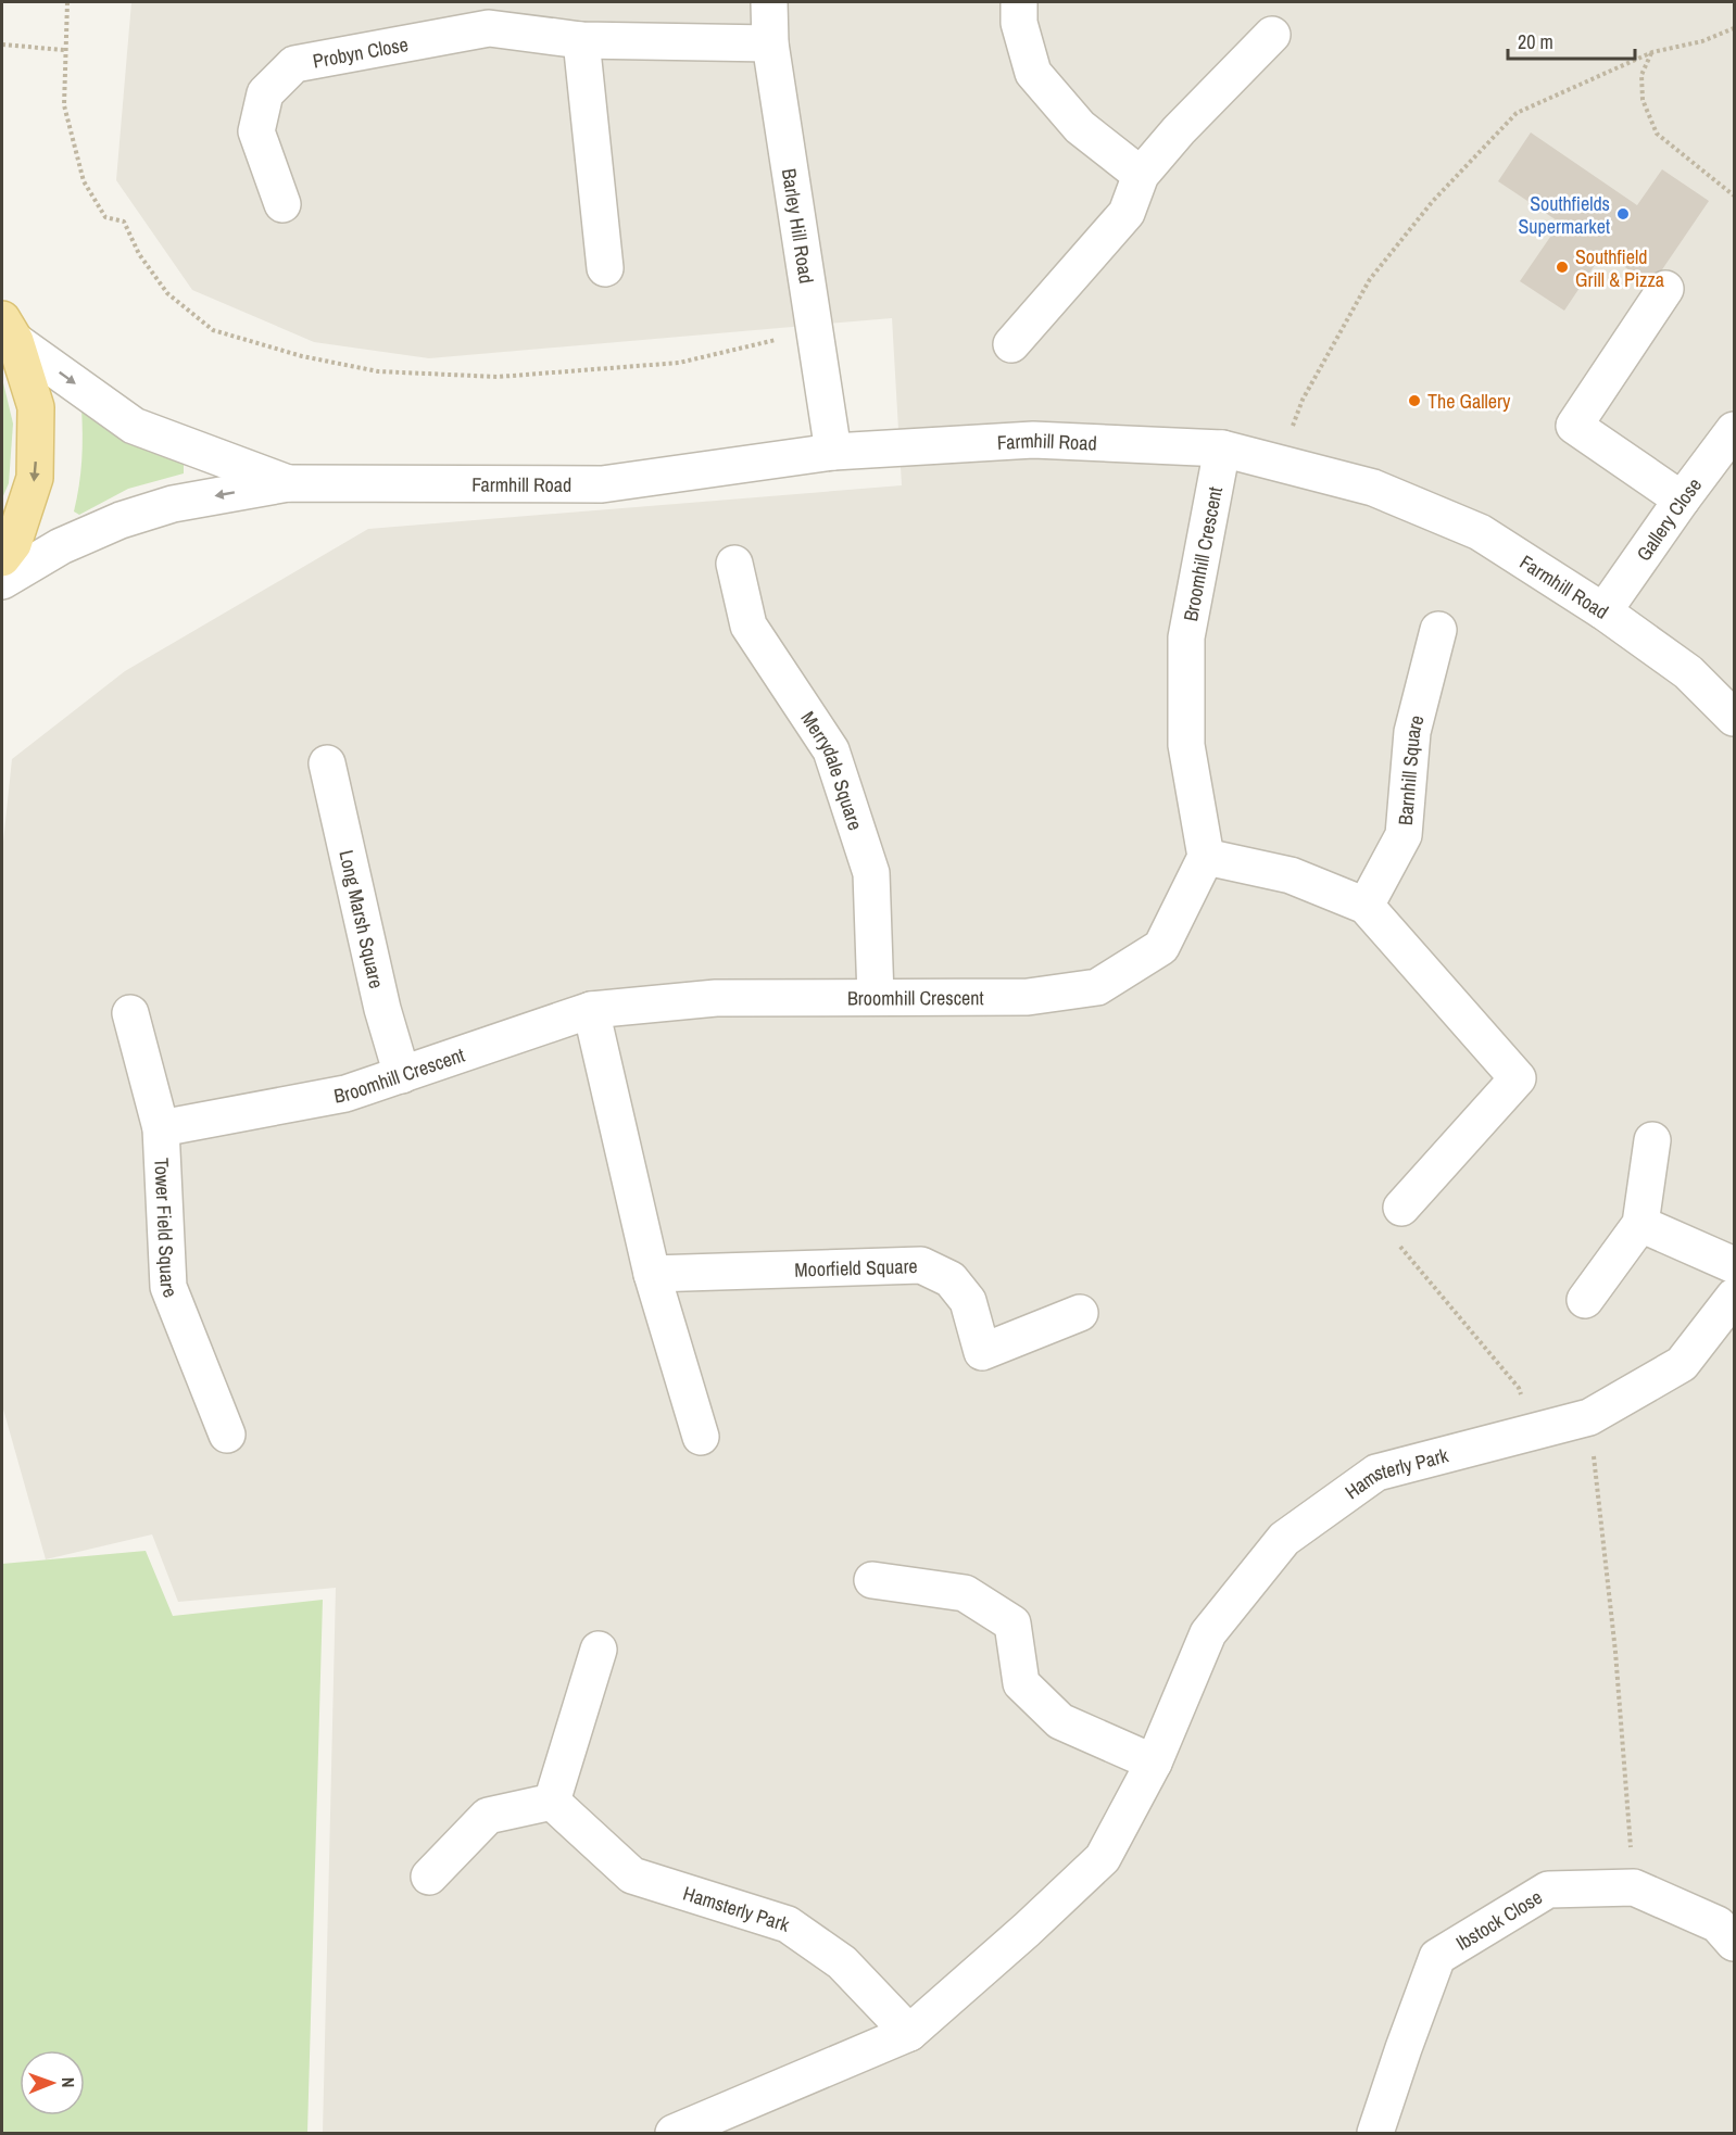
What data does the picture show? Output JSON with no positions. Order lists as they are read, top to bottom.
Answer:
{
  "streets": {
    "street": [
      "Probyn Close",
      "Barley Hill Road",
      "Farmhill Road",
      "Gallery Close",
      "Broomhill Crescent",
      "Barnhill Square",
      "Merrydale Square",
      "Long Marsh Square",
      "Tower Field Square",
      "Moorfield Square",
      "Hamsterly Park",
      "Ibstock Close"
    ]
  },
  "crossings": [
    ["Probyn Close", "Barley Hill Road"],
    ["Barley Hill Road", "Farmhill Road"],
    ["Farmhill Road", "Gallery Close"],
    ["Farmhill Road", "Broomhill Crescent"],
    ["Broomhill Crescent", "Merrydale Square"],
    ["Broomhill Crescent", "Long Marsh Square"],
    ["Broomhill Crescent", "Tower Field Square"]
  ],
  "places": ["Southfields Supermarket", "Southfield Grill & Pizza", "The Gallery"],
  "scale_bar": "20 m",
  "north": "right"
}
